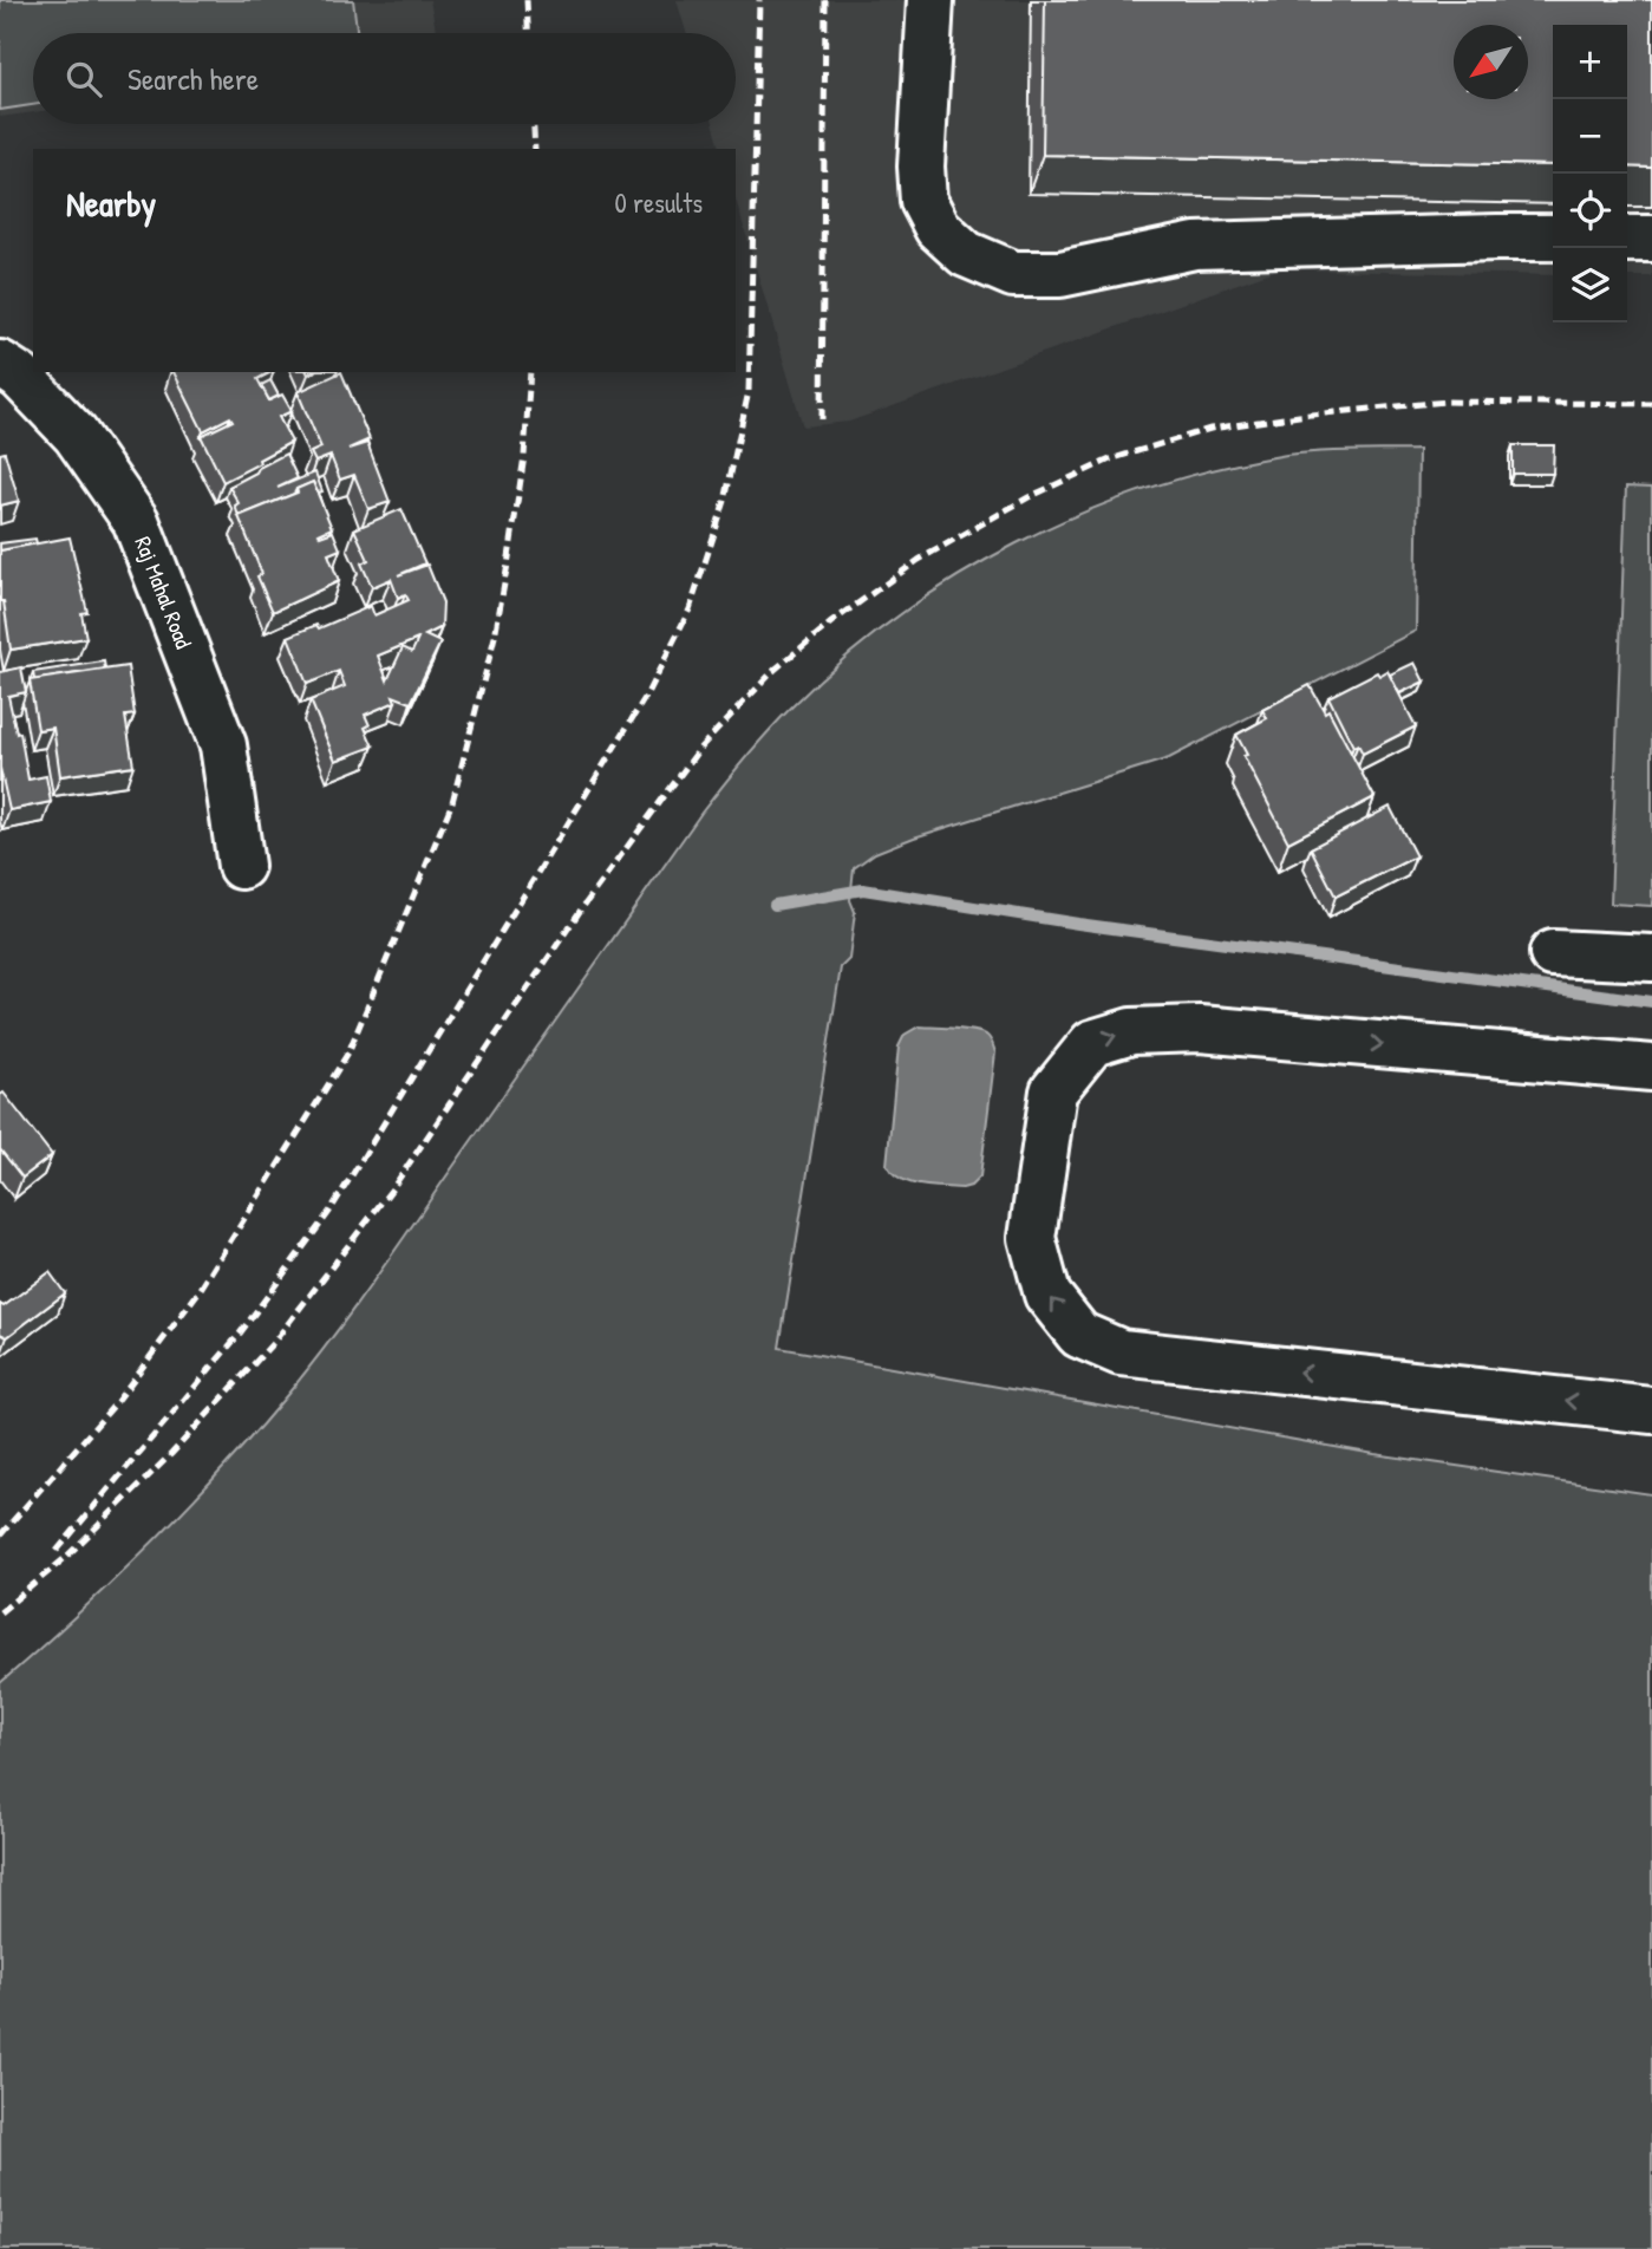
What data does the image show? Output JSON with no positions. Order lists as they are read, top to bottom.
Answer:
{
  "streets": {
    "street": ["Raj Mahal Road"]
  },
  "north": "bottom left",
  "page": {
    "map_buttons": ["+", "−"],
    "search": "Search here",
    "heading": ["Nearby", "0 results"]
  }
}
